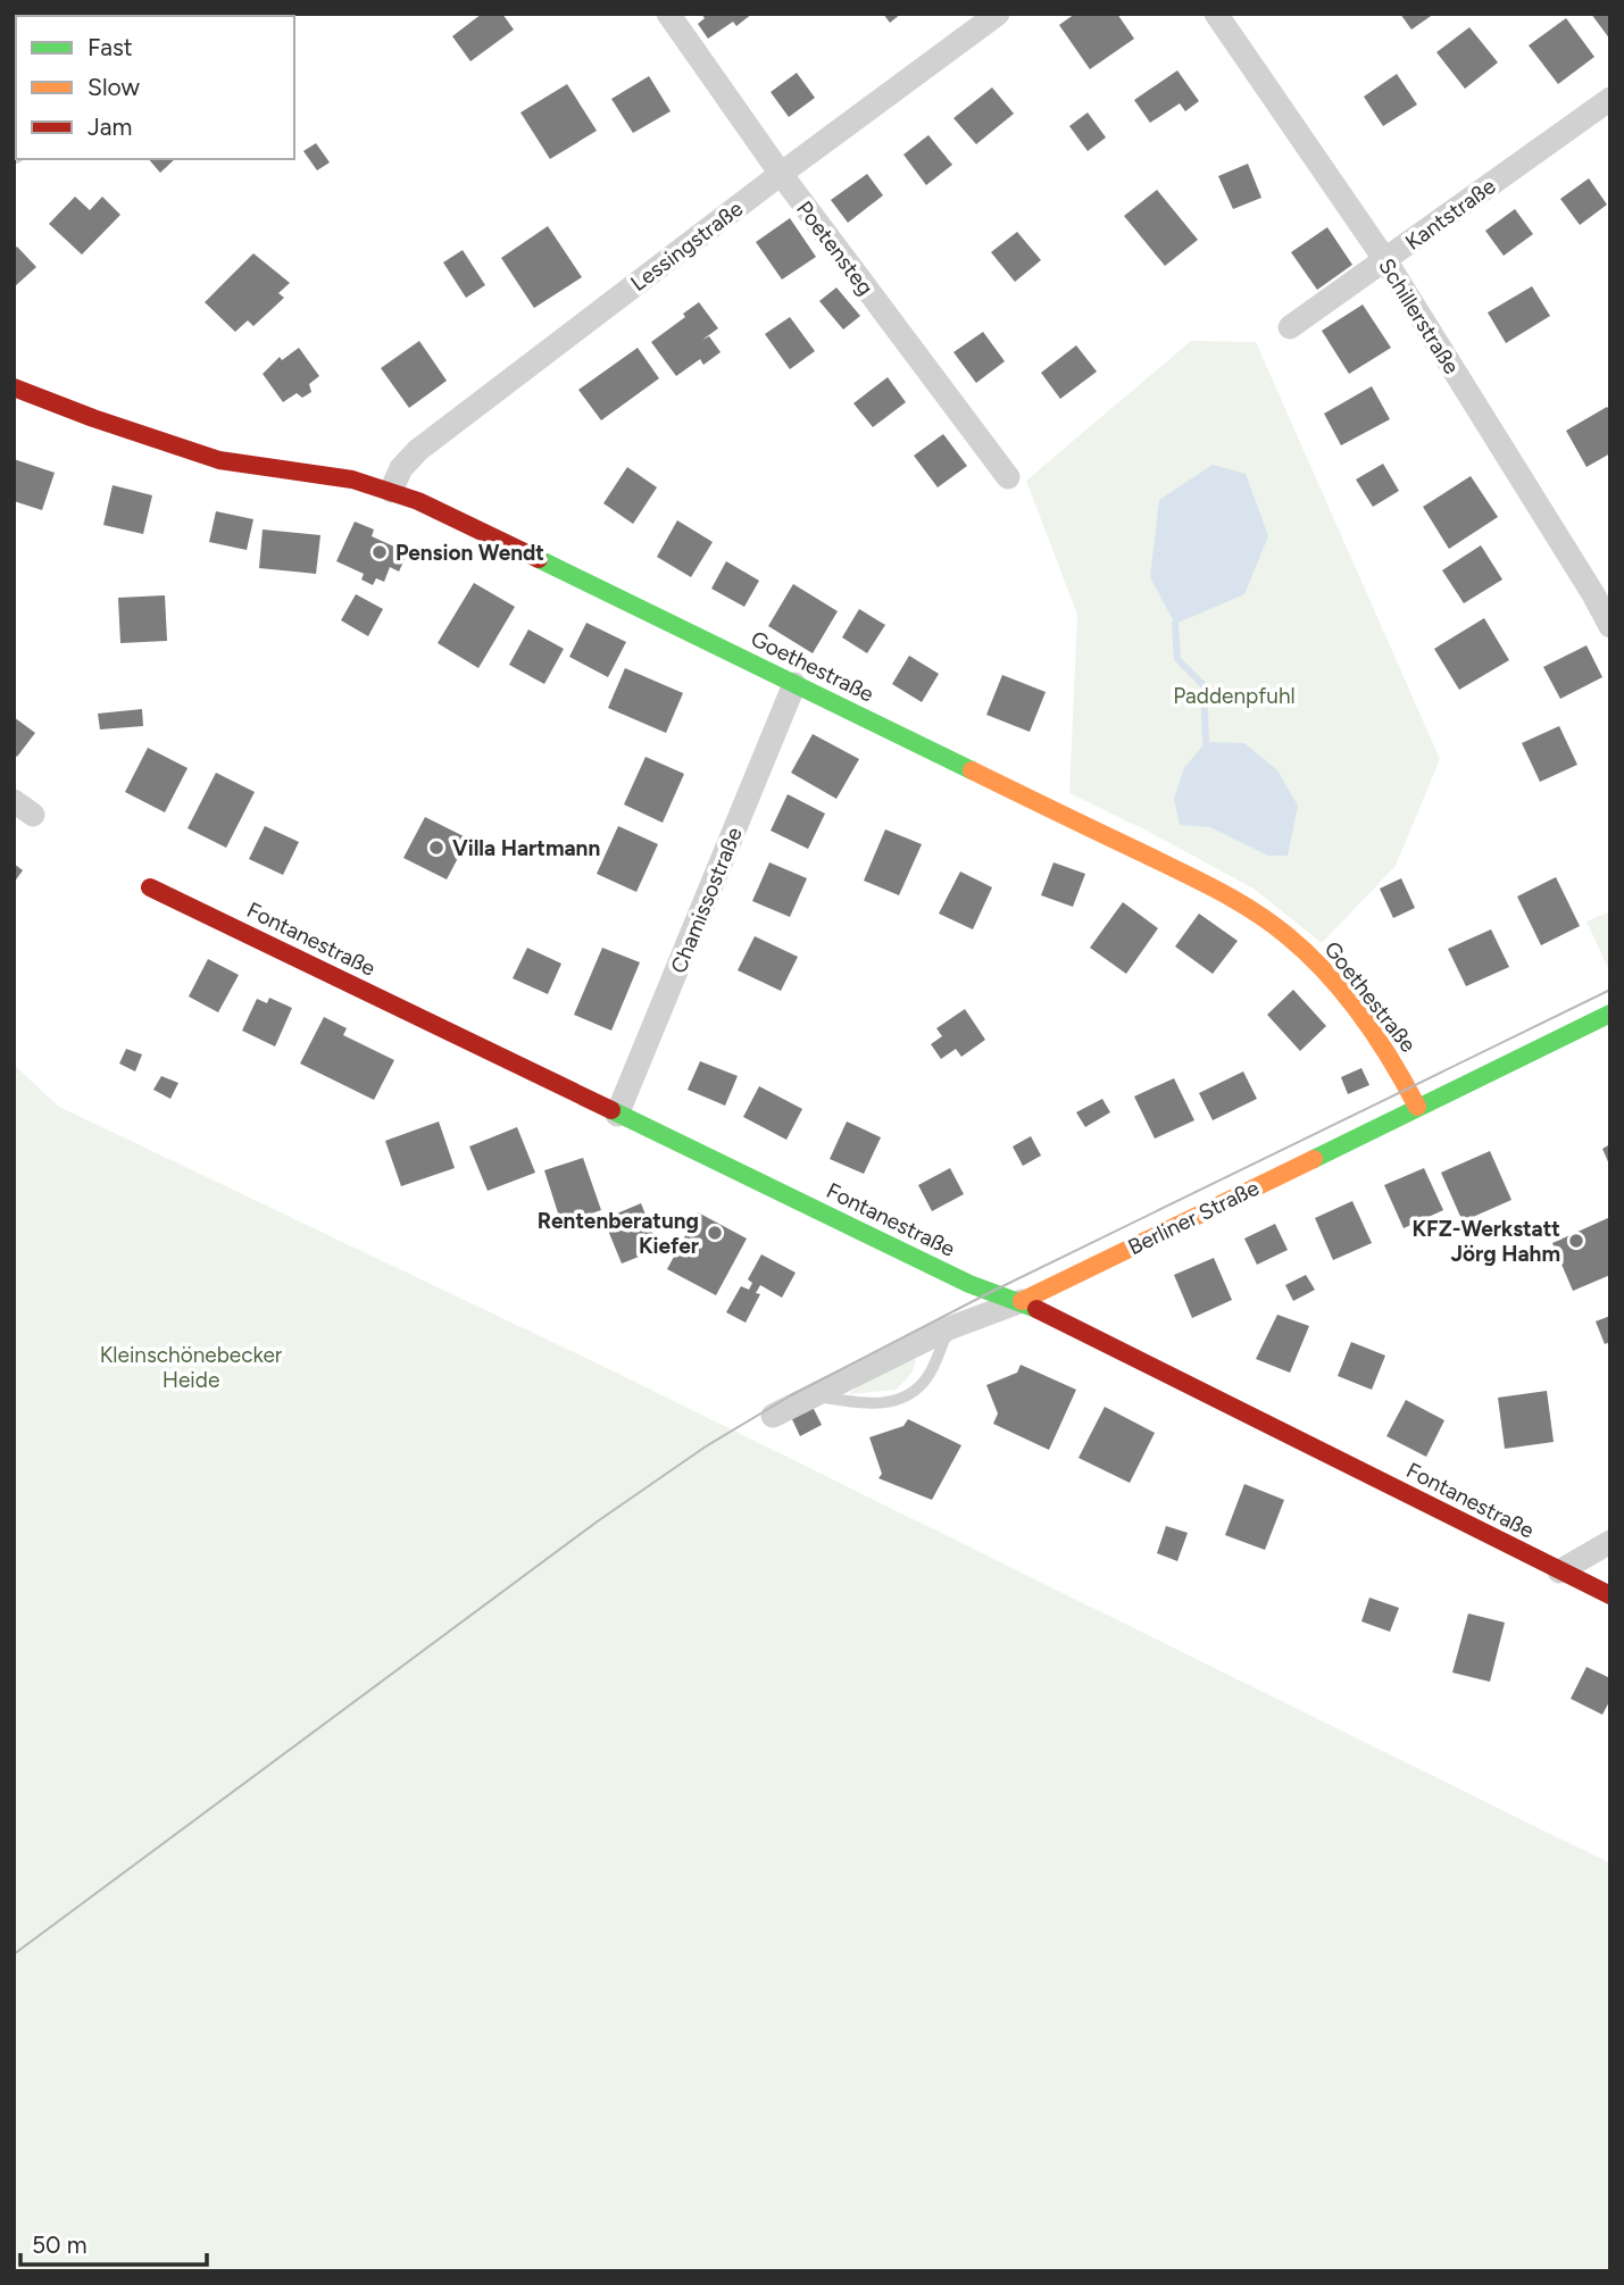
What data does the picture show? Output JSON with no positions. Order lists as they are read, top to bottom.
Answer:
{
  "streets": {
    "street": [
      "Kantstraße",
      "Lessingstraße",
      "Poetensteg",
      "Schillerstraße",
      "Goethestraße",
      "Chamissostraße",
      "Fontanestraße",
      "Berliner Straße"
    ]
  },
  "crossings": [
    ["Kantstraße", "Schillerstraße"],
    ["Lessingstraße", "Poetensteg"],
    ["Lessingstraße", "Goethestraße"],
    ["Goethestraße", "Chamissostraße"],
    ["Goethestraße", "Berliner Straße"],
    ["Chamissostraße", "Fontanestraße"],
    ["Fontanestraße", "Berliner Straße"]
  ],
  "parks": ["Paddenpfuhl", "Kleinschönebecker Heide"],
  "places": [
    "Pension Wendt",
    "Villa Hartmann",
    "Rentenberatung Kiefer",
    "KFZ-Werkstatt Jörg Hahm"
  ],
  "legend": ["Fast", "Slow", "Jam"],
  "scale_bar": "50 m"
}
